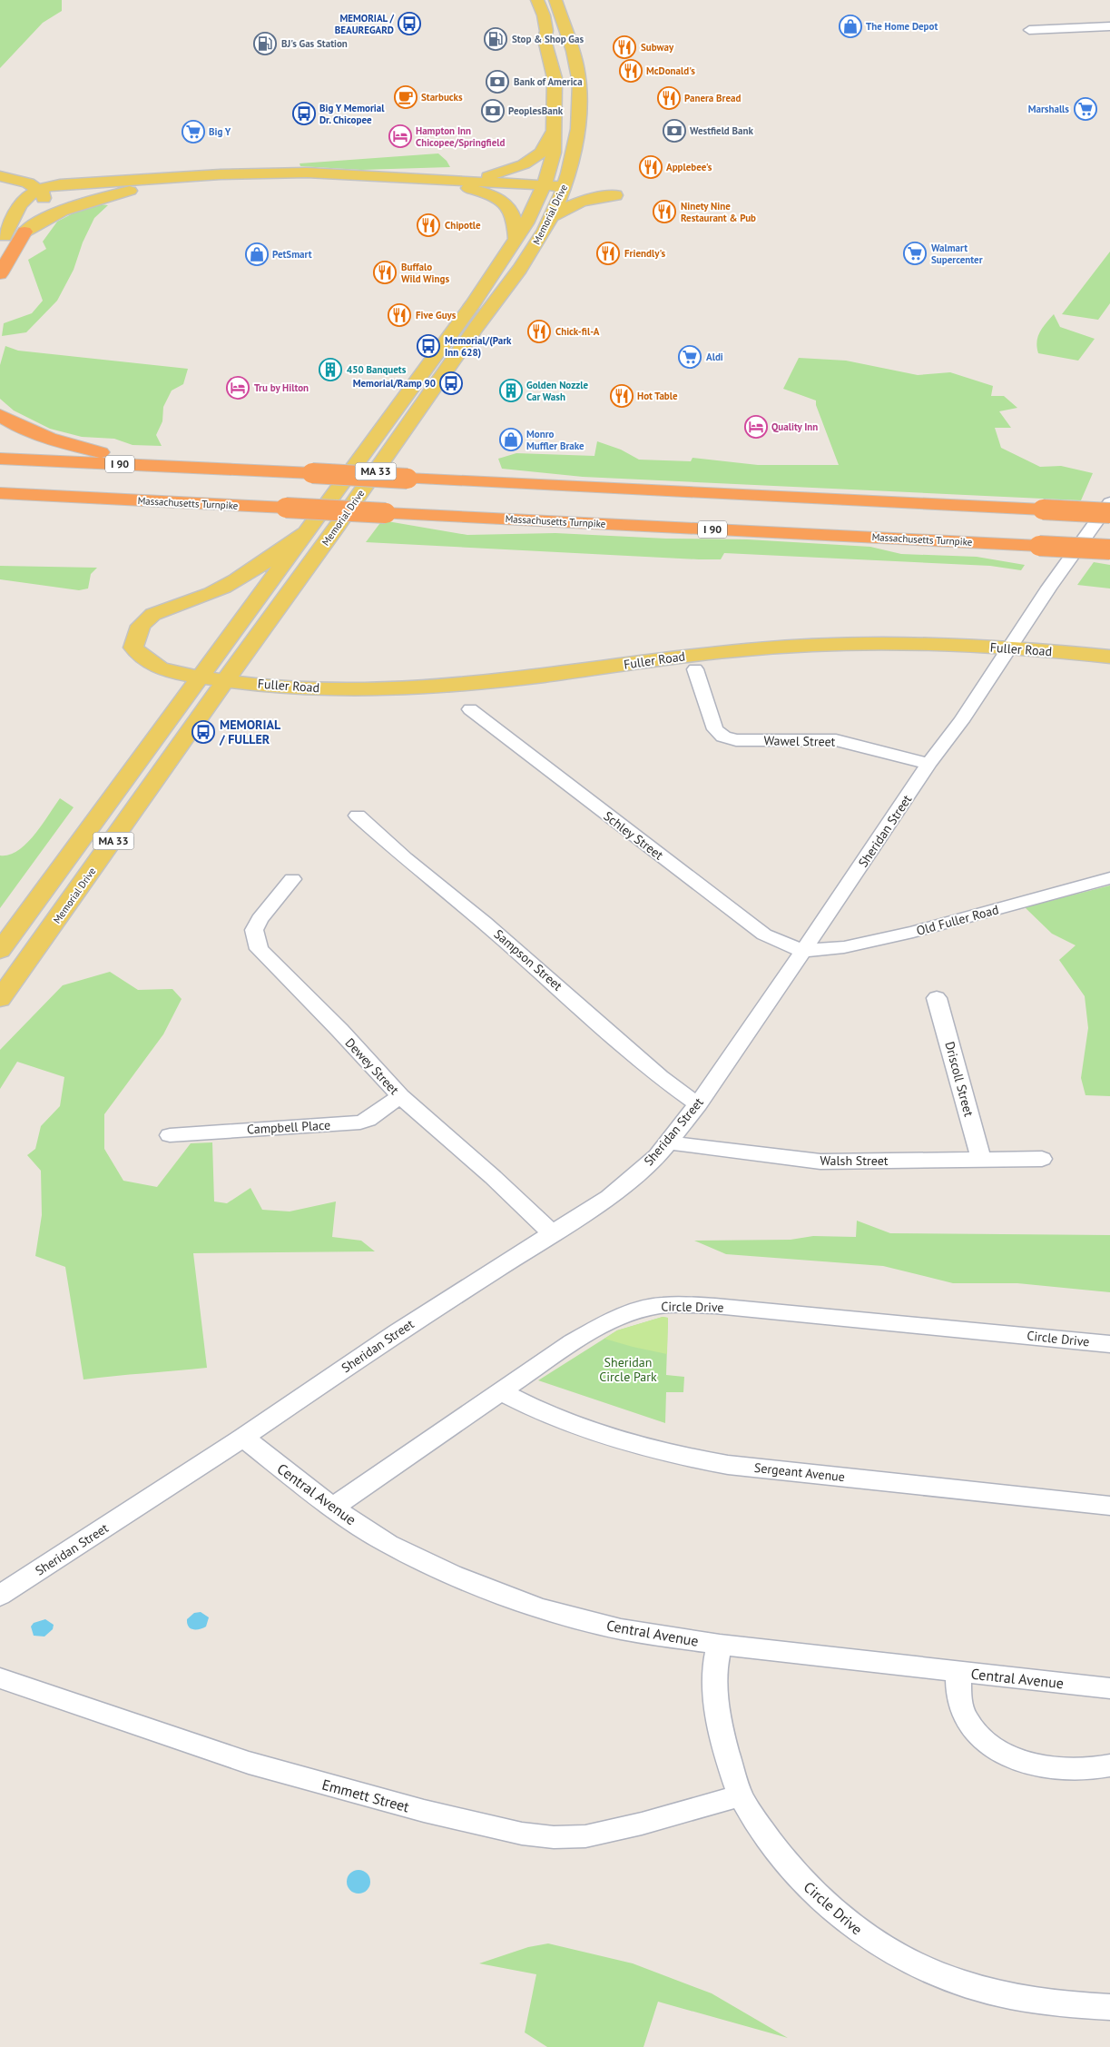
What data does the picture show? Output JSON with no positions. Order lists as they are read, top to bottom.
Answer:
{
  "streets": {
    "highway": ["I 90", "Massachusetts Turnpike"],
    "main road": ["Memorial Drive", "MA 33", "Fuller Road"],
    "street": [
      "Wawel Street",
      "Sheridan Street",
      "Schley Street",
      "Old Fuller Road",
      "Sampson Street",
      "Dewey Street",
      "Driscoll Street",
      "Campbell Place",
      "Walsh Street",
      "Circle Drive",
      "Sergeant Avenue",
      "Central Avenue",
      "Emmett Street"
    ]
  },
  "crossings": [
    ["Memorial Drive", "Fuller Road"],
    ["Fuller Road", "Sheridan Street"],
    ["Wawel Street", "Sheridan Street"],
    ["Sheridan Street", "Schley Street"],
    ["Sheridan Street", "Old Fuller Road"],
    ["Sheridan Street", "Sampson Street"],
    ["Sheridan Street", "Dewey Street"],
    ["Sheridan Street", "Walsh Street"],
    ["Sheridan Street", "Central Avenue"],
    ["Schley Street", "Old Fuller Road"],
    ["Dewey Street", "Campbell Place"],
    ["Driscoll Street", "Walsh Street"],
    ["Circle Drive", "Sergeant Avenue"],
    ["Circle Drive", "Central Avenue"],
    ["Circle Drive", "Emmett Street"]
  ],
  "parks": ["Sheridan Circle Park"],
  "places": {
    "bus stop": [
      "MEMORIAL / BEAUREGARD",
      "Big Y Memorial Dr. Chicopee",
      "Memorial/(Park Inn 628)",
      "Memorial/Ramp 90",
      "MEMORIAL / FULLER"
    ],
    "shop": ["The Home Depot", "PetSmart", "Monro Muffler Brake"],
    "fuel station": ["Stop & Shop Gas", "BJ's Gas Station"],
    "restaurant": [
      "Subway",
      "McDonald's",
      "Panera Bread",
      "Applebee's",
      "Ninety Nine Restaurant & Pub",
      "Chipotle",
      "Friendly's",
      "Buffalo Wild Wings",
      "Five Guys",
      "Chick-fil-A",
      "Hot Table"
    ],
    "bank": ["Bank of America", "PeoplesBank", "Westfield Bank"],
    "cafe": ["Starbucks"],
    "supermarket": [
      "Marshalls",
      "Big Y",
      "Walmart Supercenter",
      "Aldi"
    ],
    "hotel": ["Hampton Inn Chicopee/Springfield", "Tru by Hilton", "Quality Inn"],
    "building": ["450 Banquets", "Golden Nozzle Car Wash"]
  }
}
